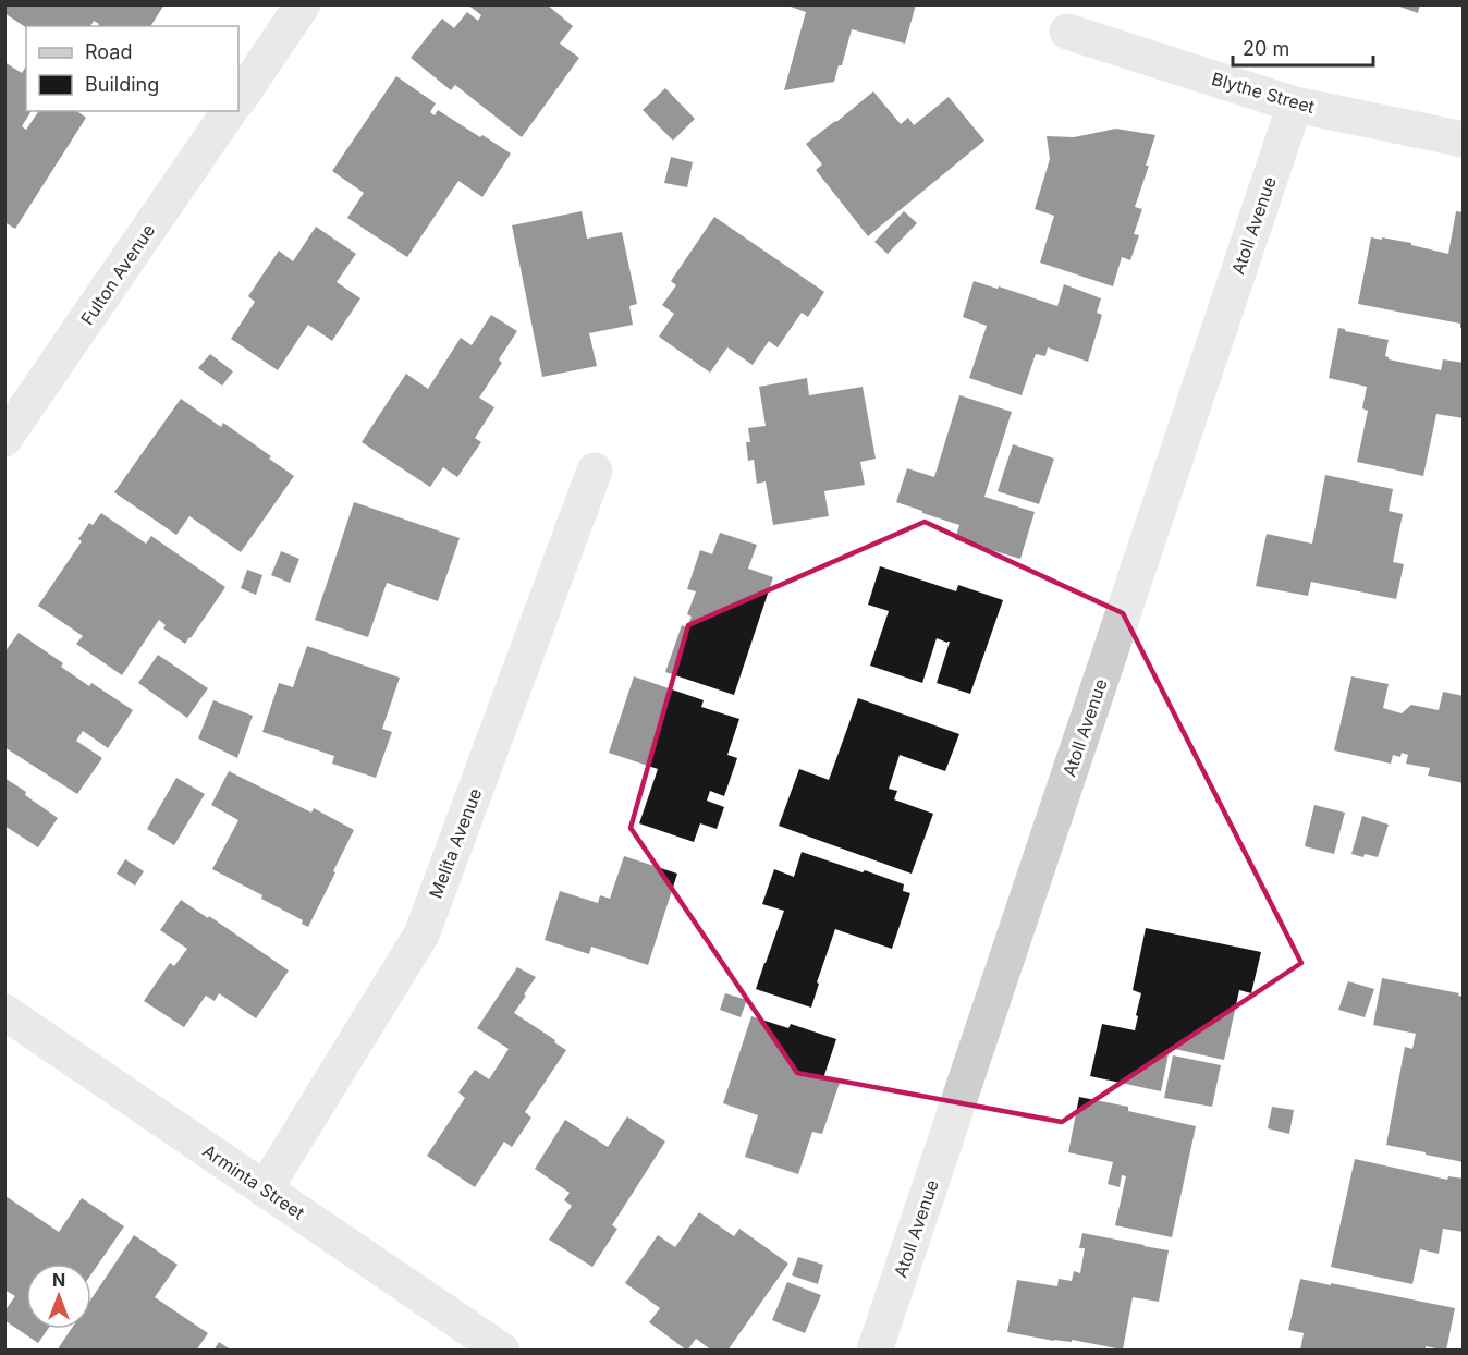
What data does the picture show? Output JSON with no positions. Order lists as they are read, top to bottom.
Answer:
{
  "streets": {
    "street": [
      "Blythe Street",
      "Atoll Avenue",
      "Fulton Avenue",
      "Melita Avenue",
      "Arminta Street"
    ]
  },
  "crossings": [
    ["Blythe Street", "Atoll Avenue"],
    ["Melita Avenue", "Arminta Street"]
  ],
  "legend": ["Road", "Building"],
  "scale_bar": "20 m",
  "north": "top"
}
